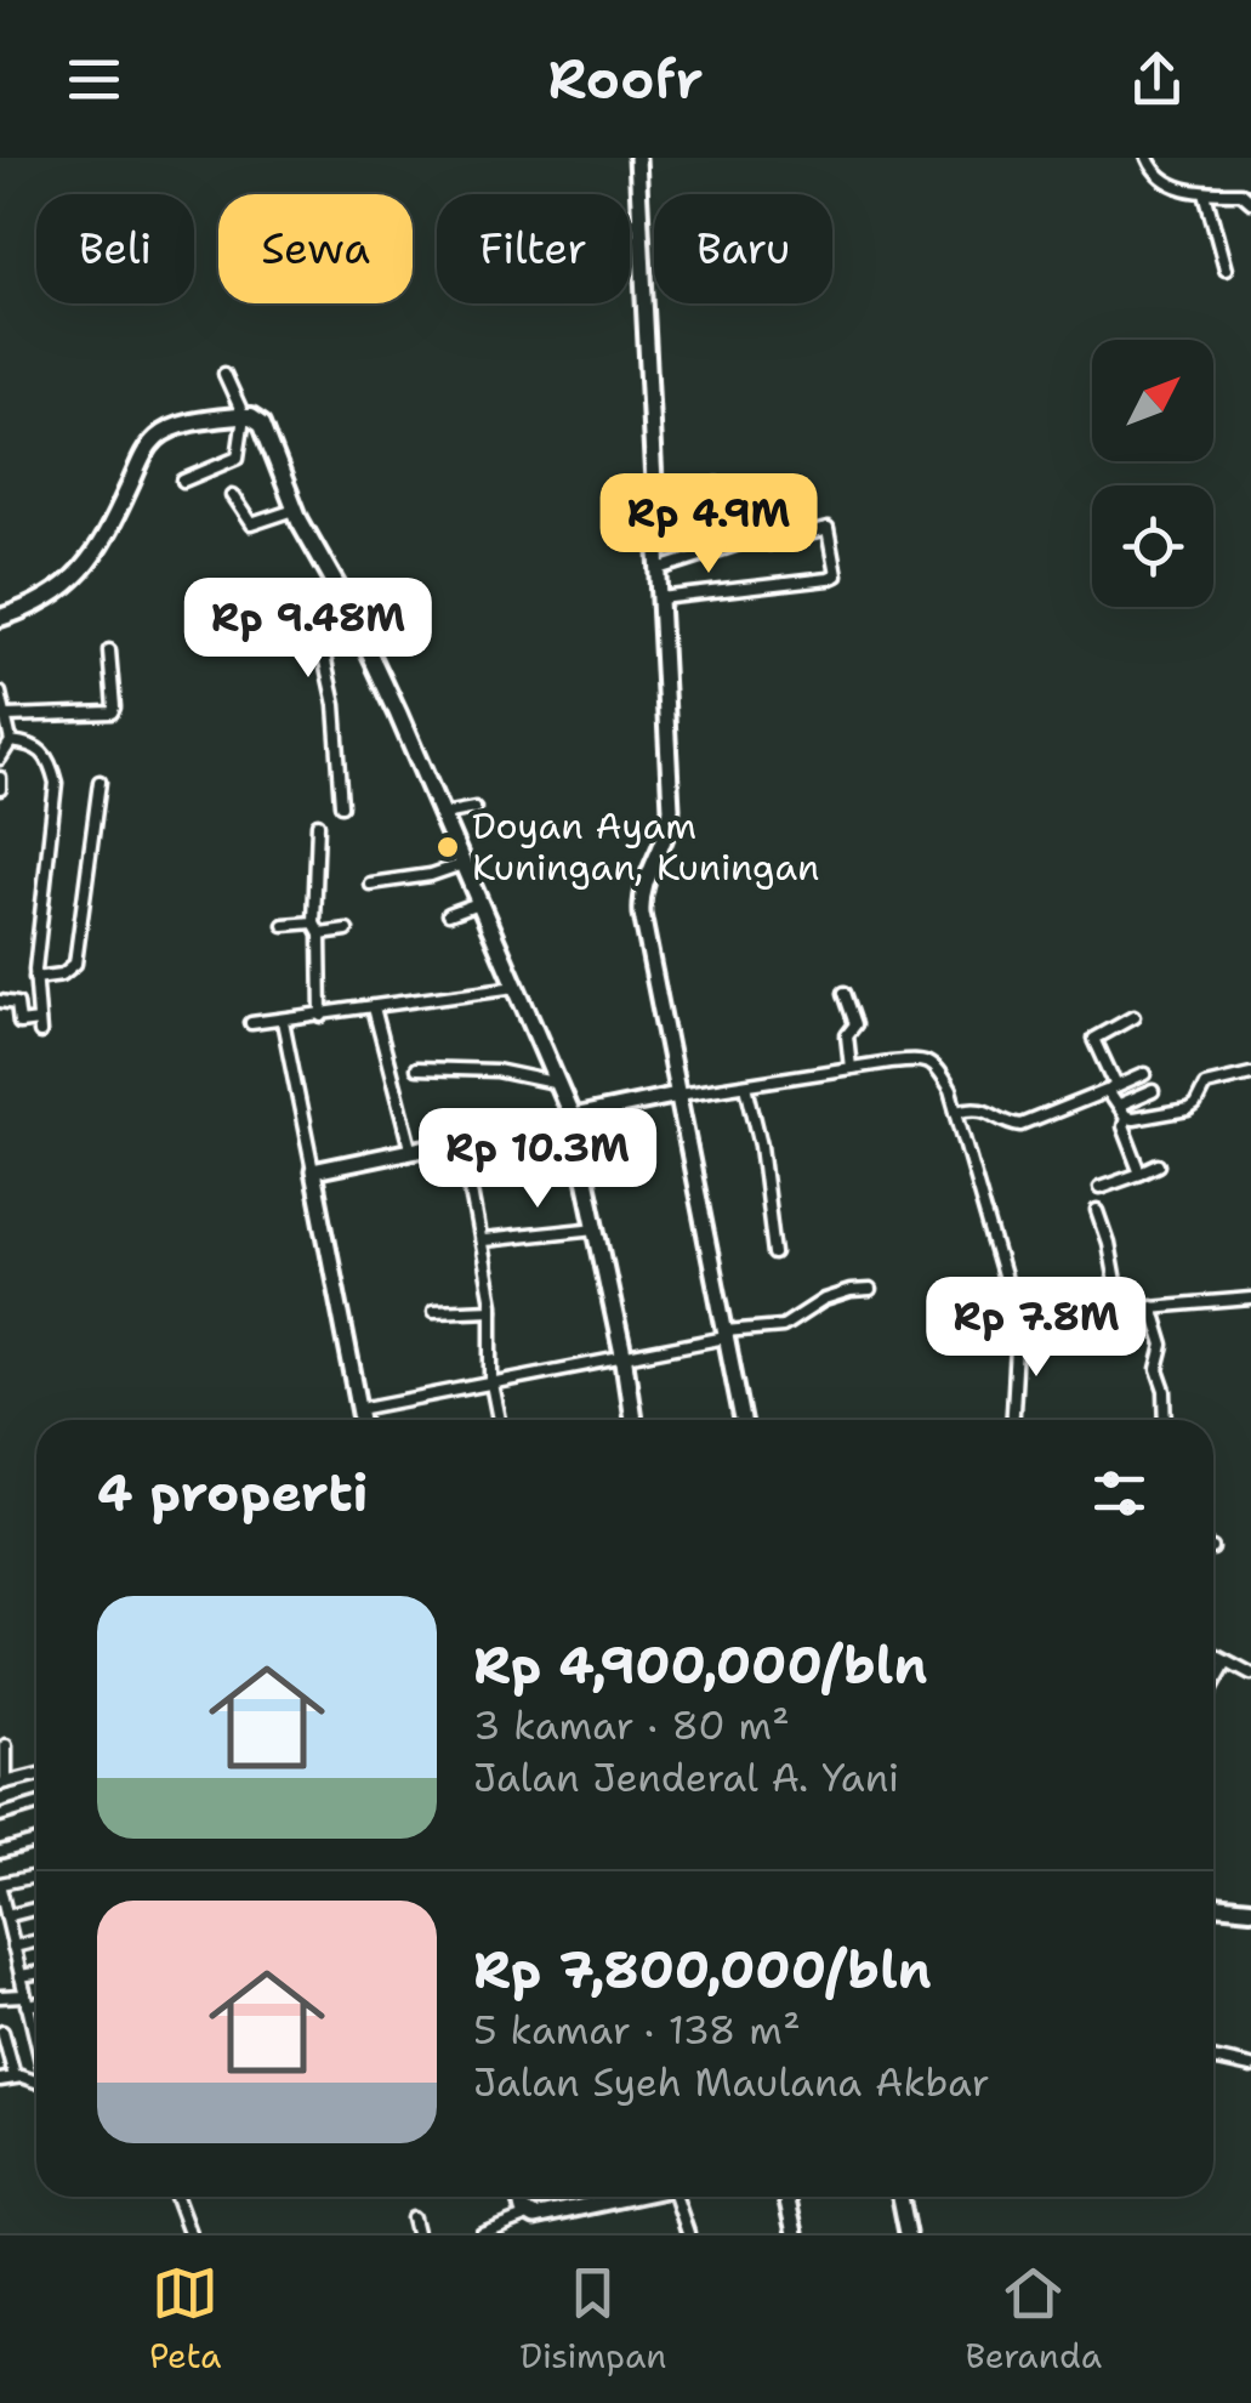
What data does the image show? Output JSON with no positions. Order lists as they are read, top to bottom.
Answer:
{
  "places": ["Doyan Ayam Kuningan, Kuningan"],
  "north": "top right",
  "page": {
    "header": "Roofr",
    "chip": [
      "Beli",
      "Sewa",
      "Filter",
      "Baru"
    ],
    "price": [
      "Rp 4.9M",
      "Rp 9.48M",
      "Rp 10.3M",
      "Rp 7.8M"
    ],
    "heading": "4 properti",
    "list": [
      {
        "name": "Rp 4,900,000/bln",
        "note": "3 kamar · 80 m² · Jalan Jenderal A. Yani"
      },
      {
        "name": "Rp 7,800,000/bln",
        "note": "5 kamar · 138 m² · Jalan Syeh Maulana Akbar"
      }
    ],
    "tabs": ["Peta", "Disimpan", "Beranda"]
  }
}
